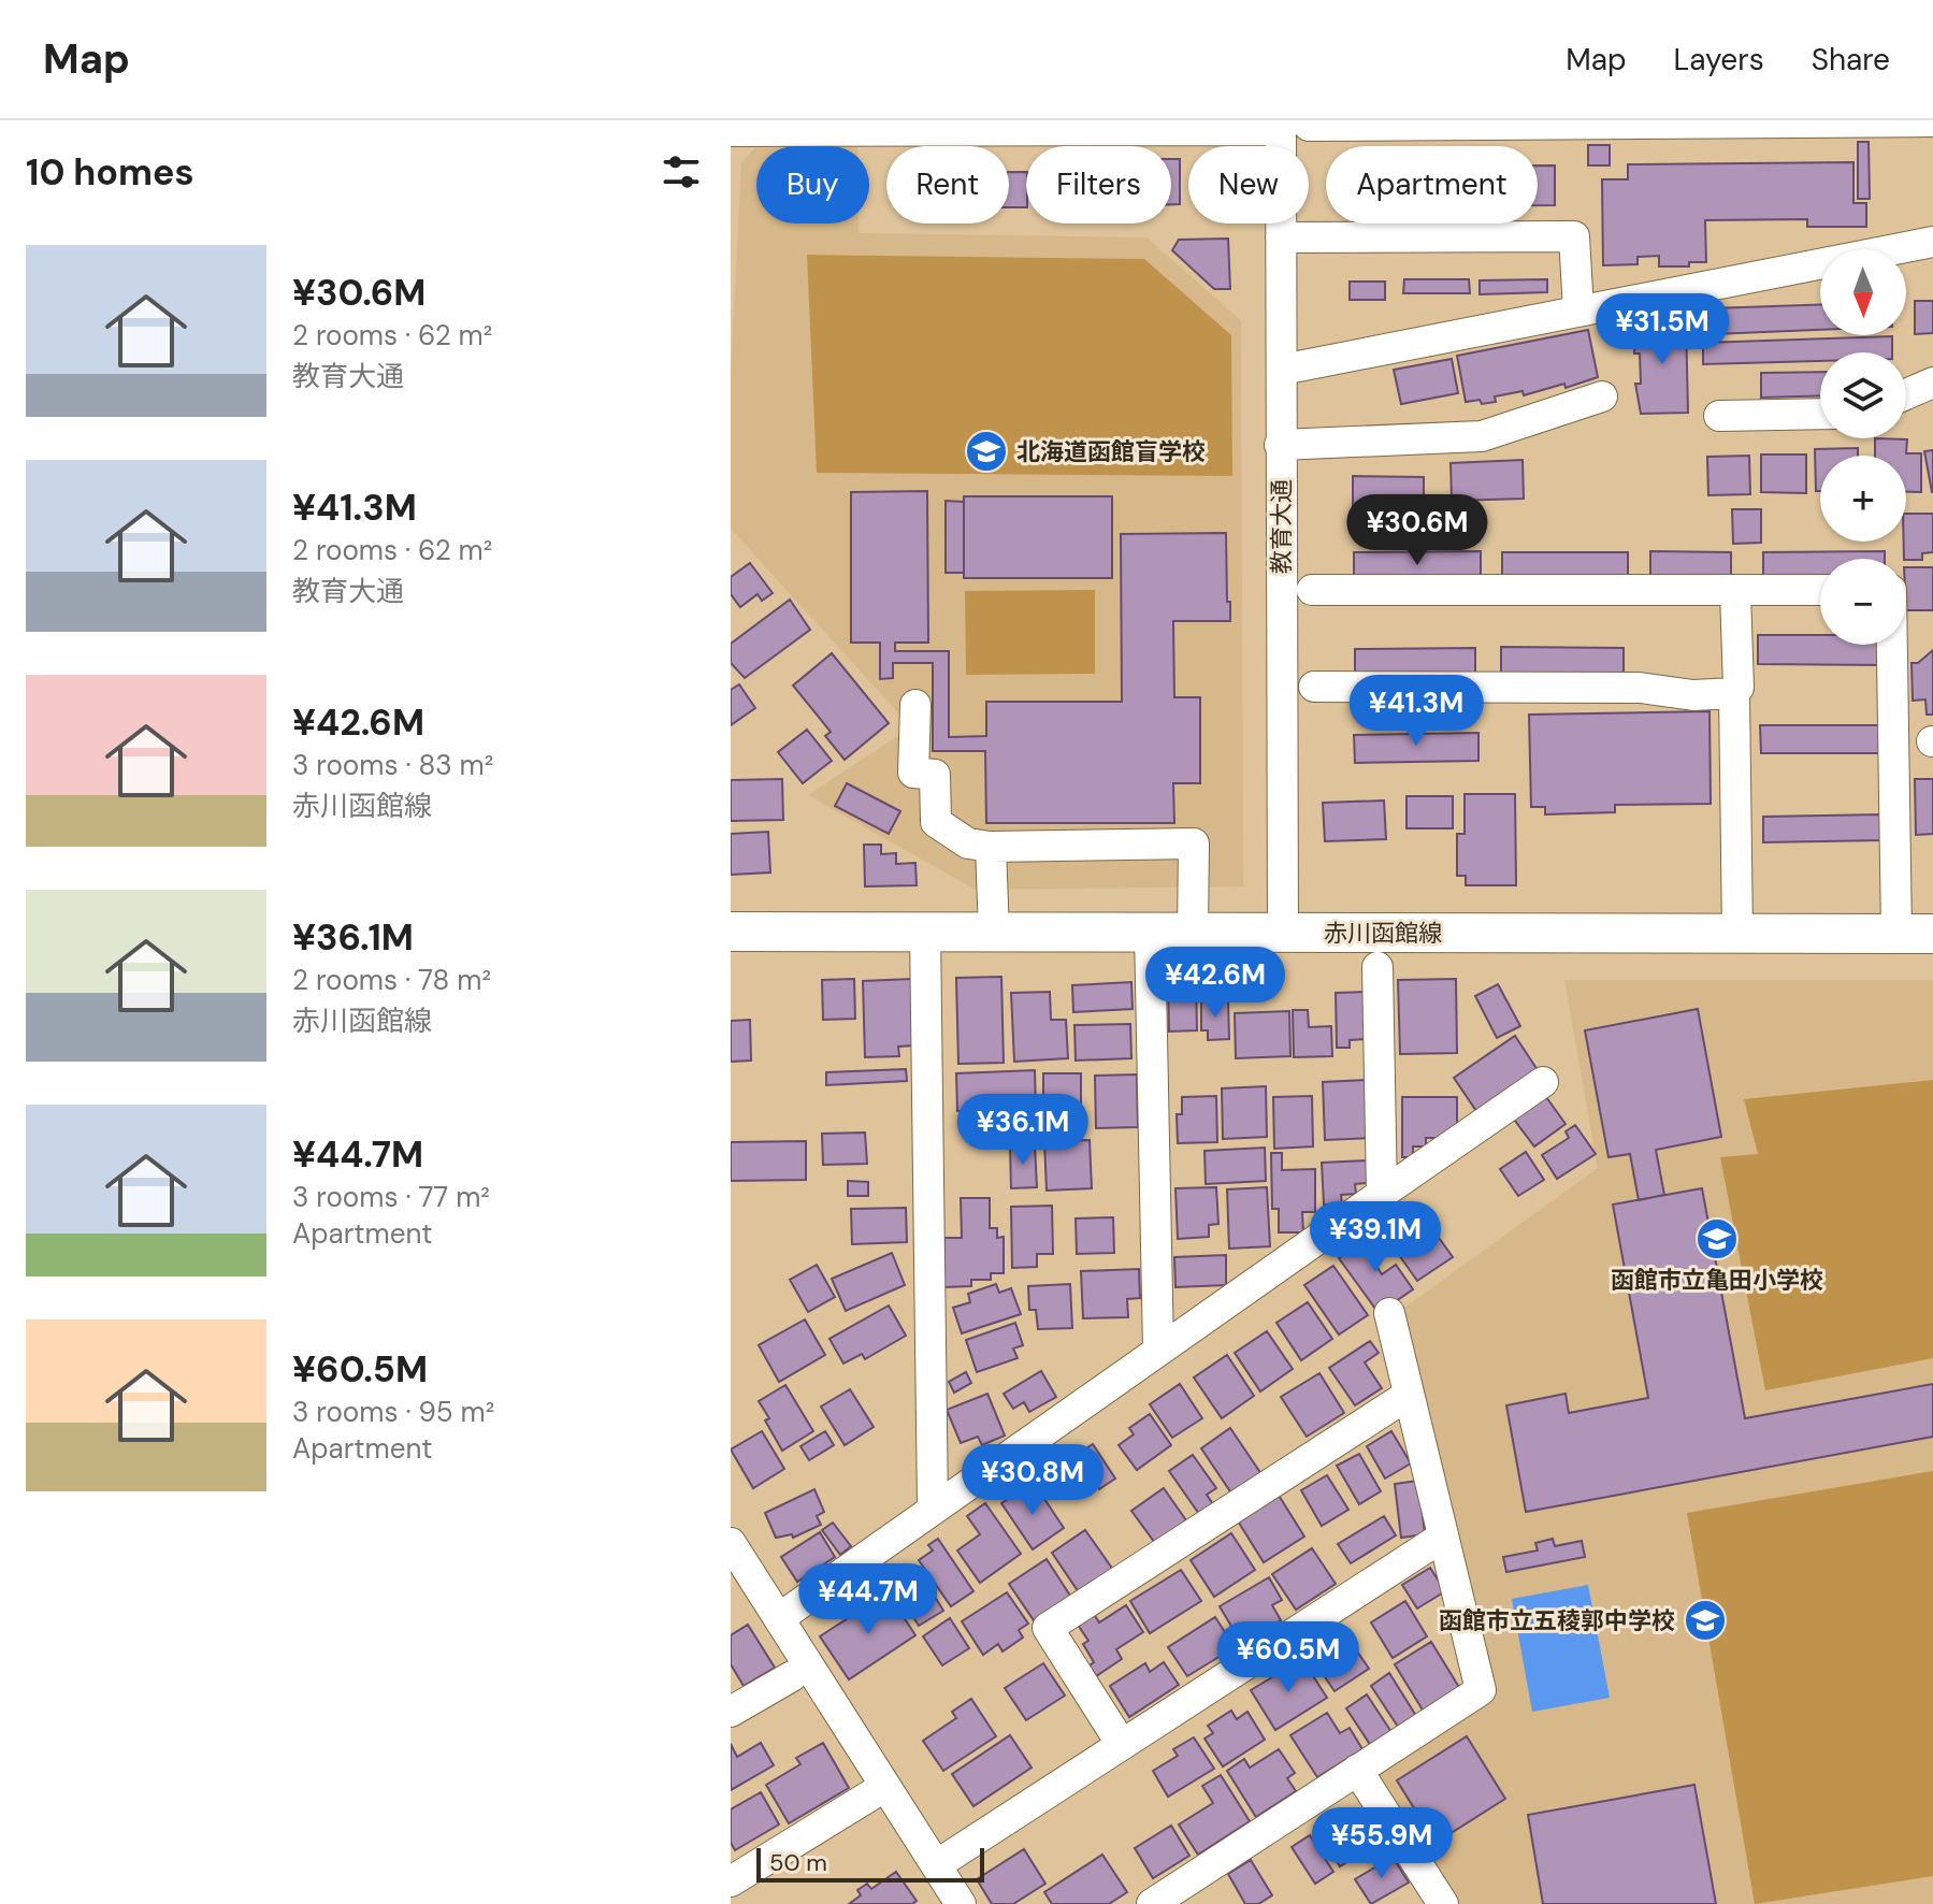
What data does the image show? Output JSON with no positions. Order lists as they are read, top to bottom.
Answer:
{
  "streets": {
    "main road": ["赤川函館線"],
    "street": ["教育大通"]
  },
  "crossings": [
    ["教育大通", "赤川函館線"]
  ],
  "places": {
    "school or university": ["北海道函館盲学校", "函館市立亀田小学校", "函館市立五稜郭中学校"]
  },
  "scale_bar": "50 m",
  "north": "bottom",
  "page": {
    "header": "Map",
    "nav": ["Map", "Layers", "Share"],
    "heading": "10 homes",
    "chip": [
      "Buy",
      "Rent",
      "Filters",
      "New",
      "Apartment"
    ],
    "list": [
      {
        "name": "¥30.6M",
        "note": "2 rooms · 62 m² · 教育大通"
      },
      {
        "name": "¥41.3M",
        "note": "2 rooms · 62 m² · 教育大通"
      },
      {
        "name": "¥42.6M",
        "note": "3 rooms · 83 m² · 赤川函館線"
      },
      {
        "name": "¥36.1M",
        "note": "2 rooms · 78 m² · 赤川函館線"
      },
      {
        "name": "¥44.7M",
        "note": "3 rooms · 77 m² · Apartment"
      },
      {
        "name": "¥60.5M",
        "note": "3 rooms · 95 m² · Apartment"
      }
    ],
    "map_buttons": ["+", "−"],
    "price": [
      "¥31.5M",
      "¥30.6M",
      "¥41.3M",
      "¥42.6M",
      "¥36.1M",
      "¥39.1M",
      "¥30.8M",
      "¥44.7M",
      "¥60.5M",
      "¥55.9M"
    ],
    "scale": "50 m"
  }
}
